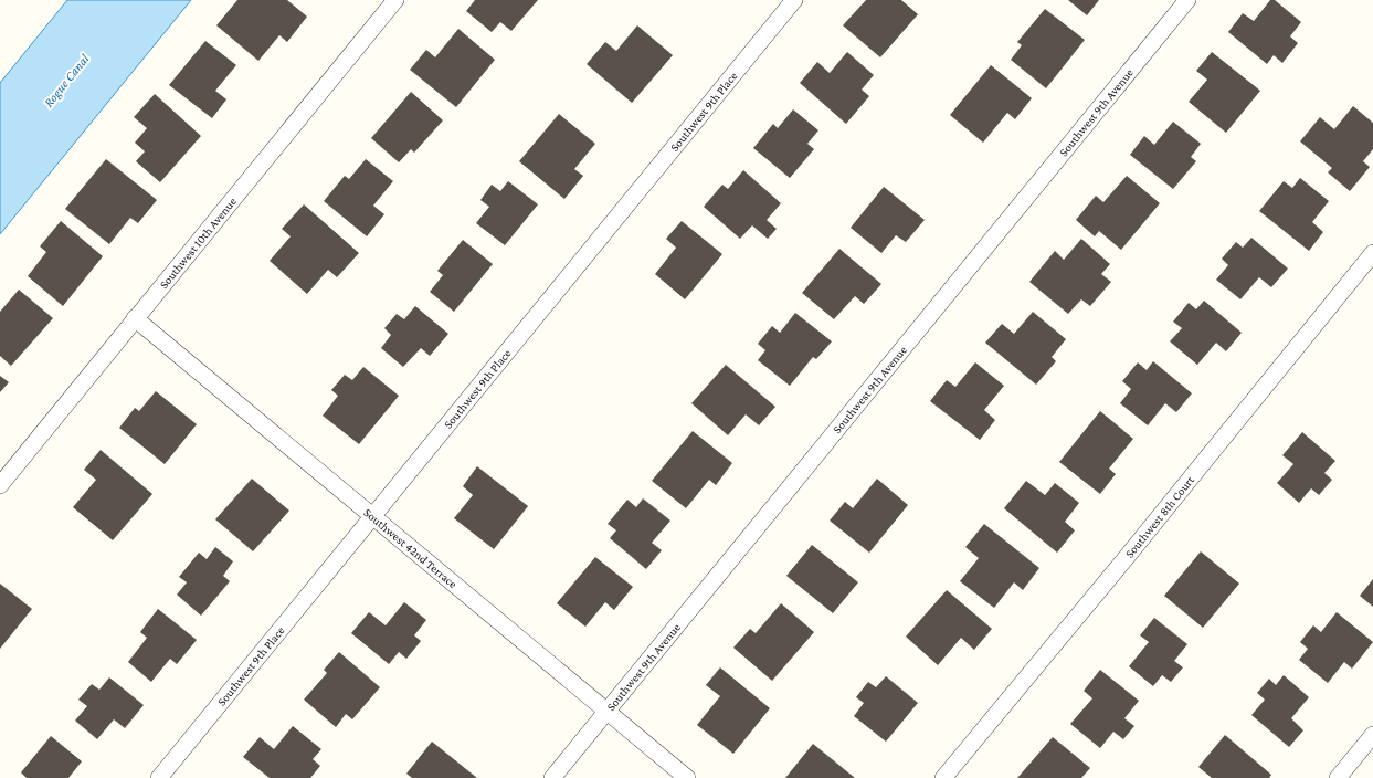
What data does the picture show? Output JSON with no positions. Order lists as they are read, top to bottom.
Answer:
{
  "streets": {
    "street": [
      "Southwest 9th Place",
      "Southwest 9th Avenue",
      "Southwest 10th Avenue",
      "Southwest 8th Court",
      "Southwest 42nd Terrace"
    ]
  },
  "crossings": [
    ["Southwest 9th Place", "Southwest 42nd Terrace"],
    ["Southwest 9th Avenue", "Southwest 42nd Terrace"],
    ["Southwest 10th Avenue", "Southwest 42nd Terrace"]
  ],
  "water": ["Rogue Canal"]
}
